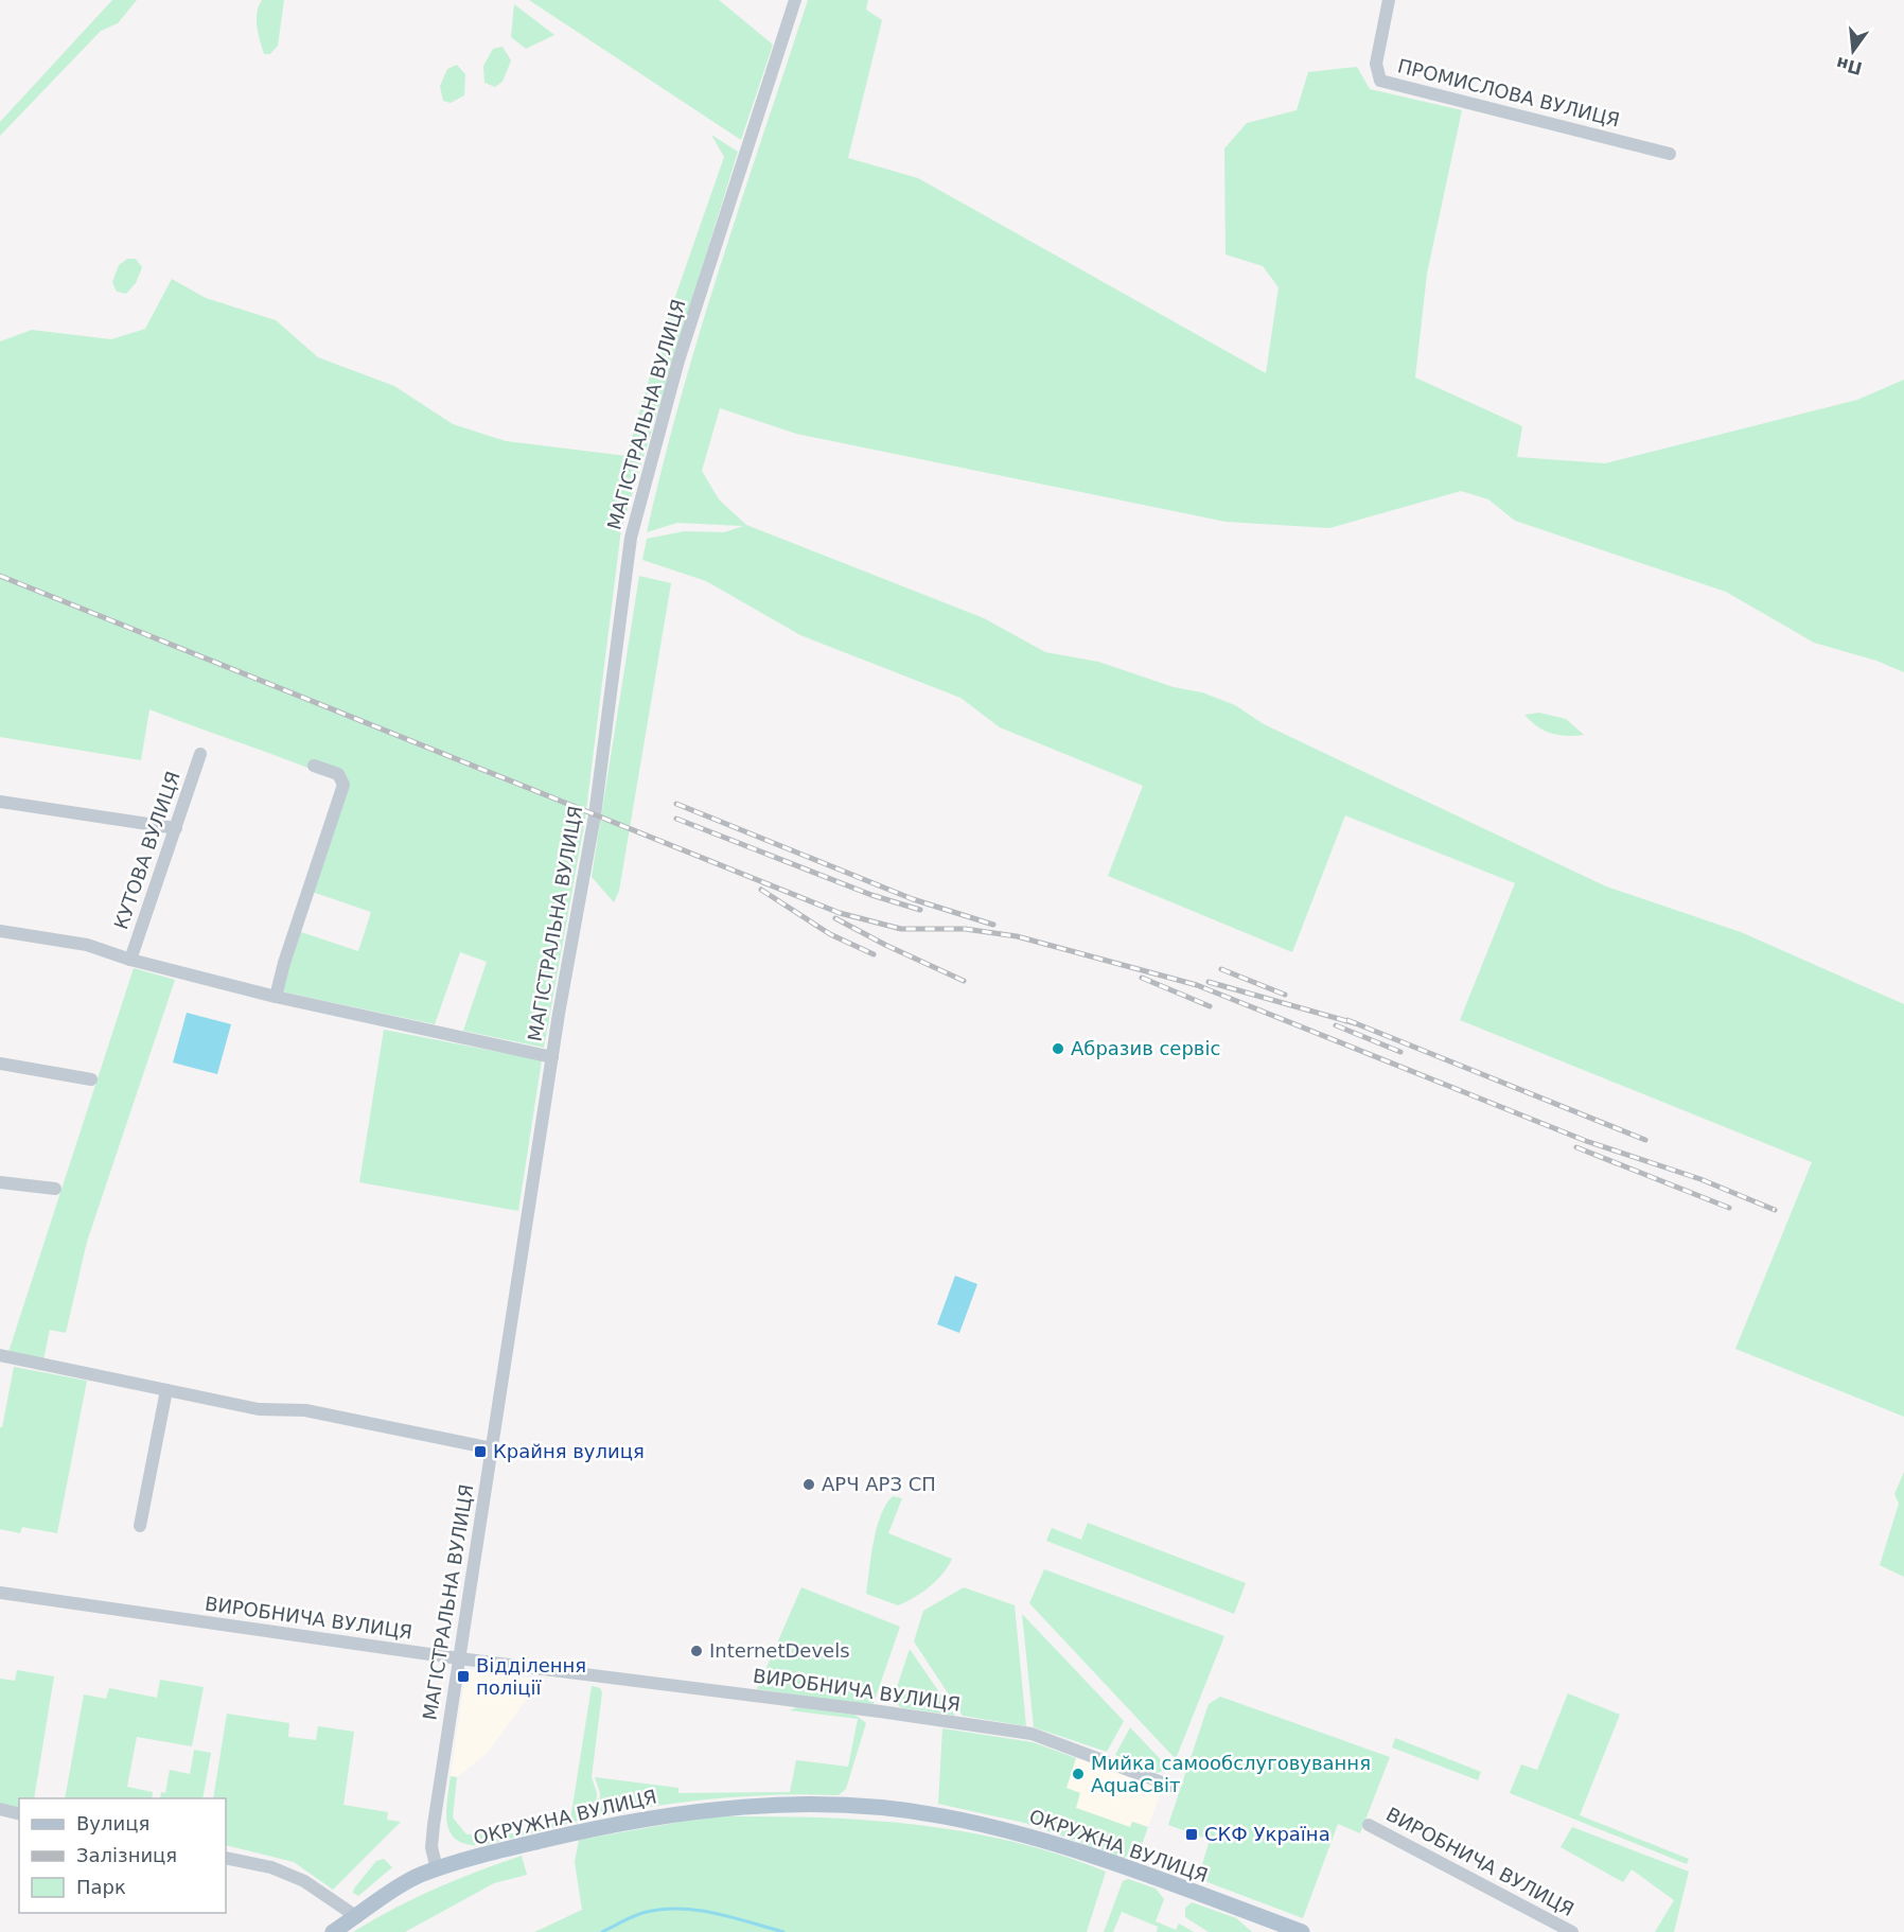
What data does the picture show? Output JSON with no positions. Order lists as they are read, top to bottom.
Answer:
{
  "streets": {
    "main road": ["ОКРУЖНА ВУЛИЦЯ"],
    "street": [
      "ПРОМИСЛОВА ВУЛИЦЯ",
      "МАГІСТРАЛЬНА ВУЛИЦЯ",
      "КУТОВА ВУЛИЦЯ",
      "ВИРОБНИЧА ВУЛИЦЯ"
    ]
  },
  "crossings": [
    ["МАГІСТРАЛЬНА ВУЛИЦЯ", "ВИРОБНИЧА ВУЛИЦЯ"],
    ["МАГІСТРАЛЬНА ВУЛИЦЯ", "ОКРУЖНА ВУЛИЦЯ"]
  ],
  "places": {
    "other": [
      "Абразив сервіс",
      "АРЧ АРЗ СП",
      "InternetDevels",
      "Мийка самообслуговування AquaСвіт"
    ],
    "transit": ["Крайня вулиця", "Відділення поліції", "СКФ Україна"]
  },
  "legend": ["Вулиця", "Залізниця", "Парк"],
  "north": "bottom"
}
